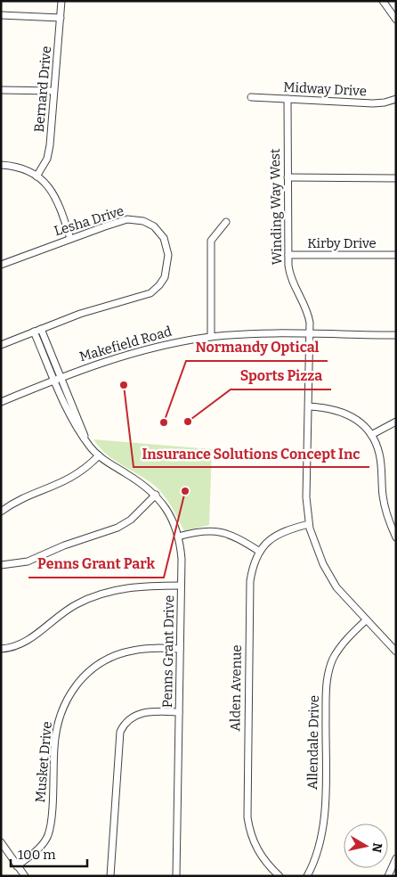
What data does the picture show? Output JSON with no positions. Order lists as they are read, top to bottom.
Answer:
{
  "streets": {
    "street": [
      "Bernard Drive",
      "Midway Drive",
      "Winding Way West",
      "Lesha Drive",
      "Kirby Drive",
      "Makefield Road",
      "Penns Grant Drive",
      "Alden Avenue",
      "Allendale Drive",
      "Musket Drive"
    ]
  },
  "crossings": [
    ["Midway Drive", "Winding Way West"],
    ["Winding Way West", "Kirby Drive"],
    ["Winding Way West", "Makefield Road"],
    ["Winding Way West", "Alden Avenue"],
    ["Winding Way West", "Allendale Drive"],
    ["Lesha Drive", "Penns Grant Drive"],
    ["Makefield Road", "Penns Grant Drive"],
    ["Penns Grant Drive", "Musket Drive"]
  ],
  "places": [
    "Insurance Solutions Concept Inc",
    "Sports Pizza",
    "Normandy Optical",
    "Penns Grant Park"
  ],
  "scale_bar": "100 m",
  "north": "right"
}
